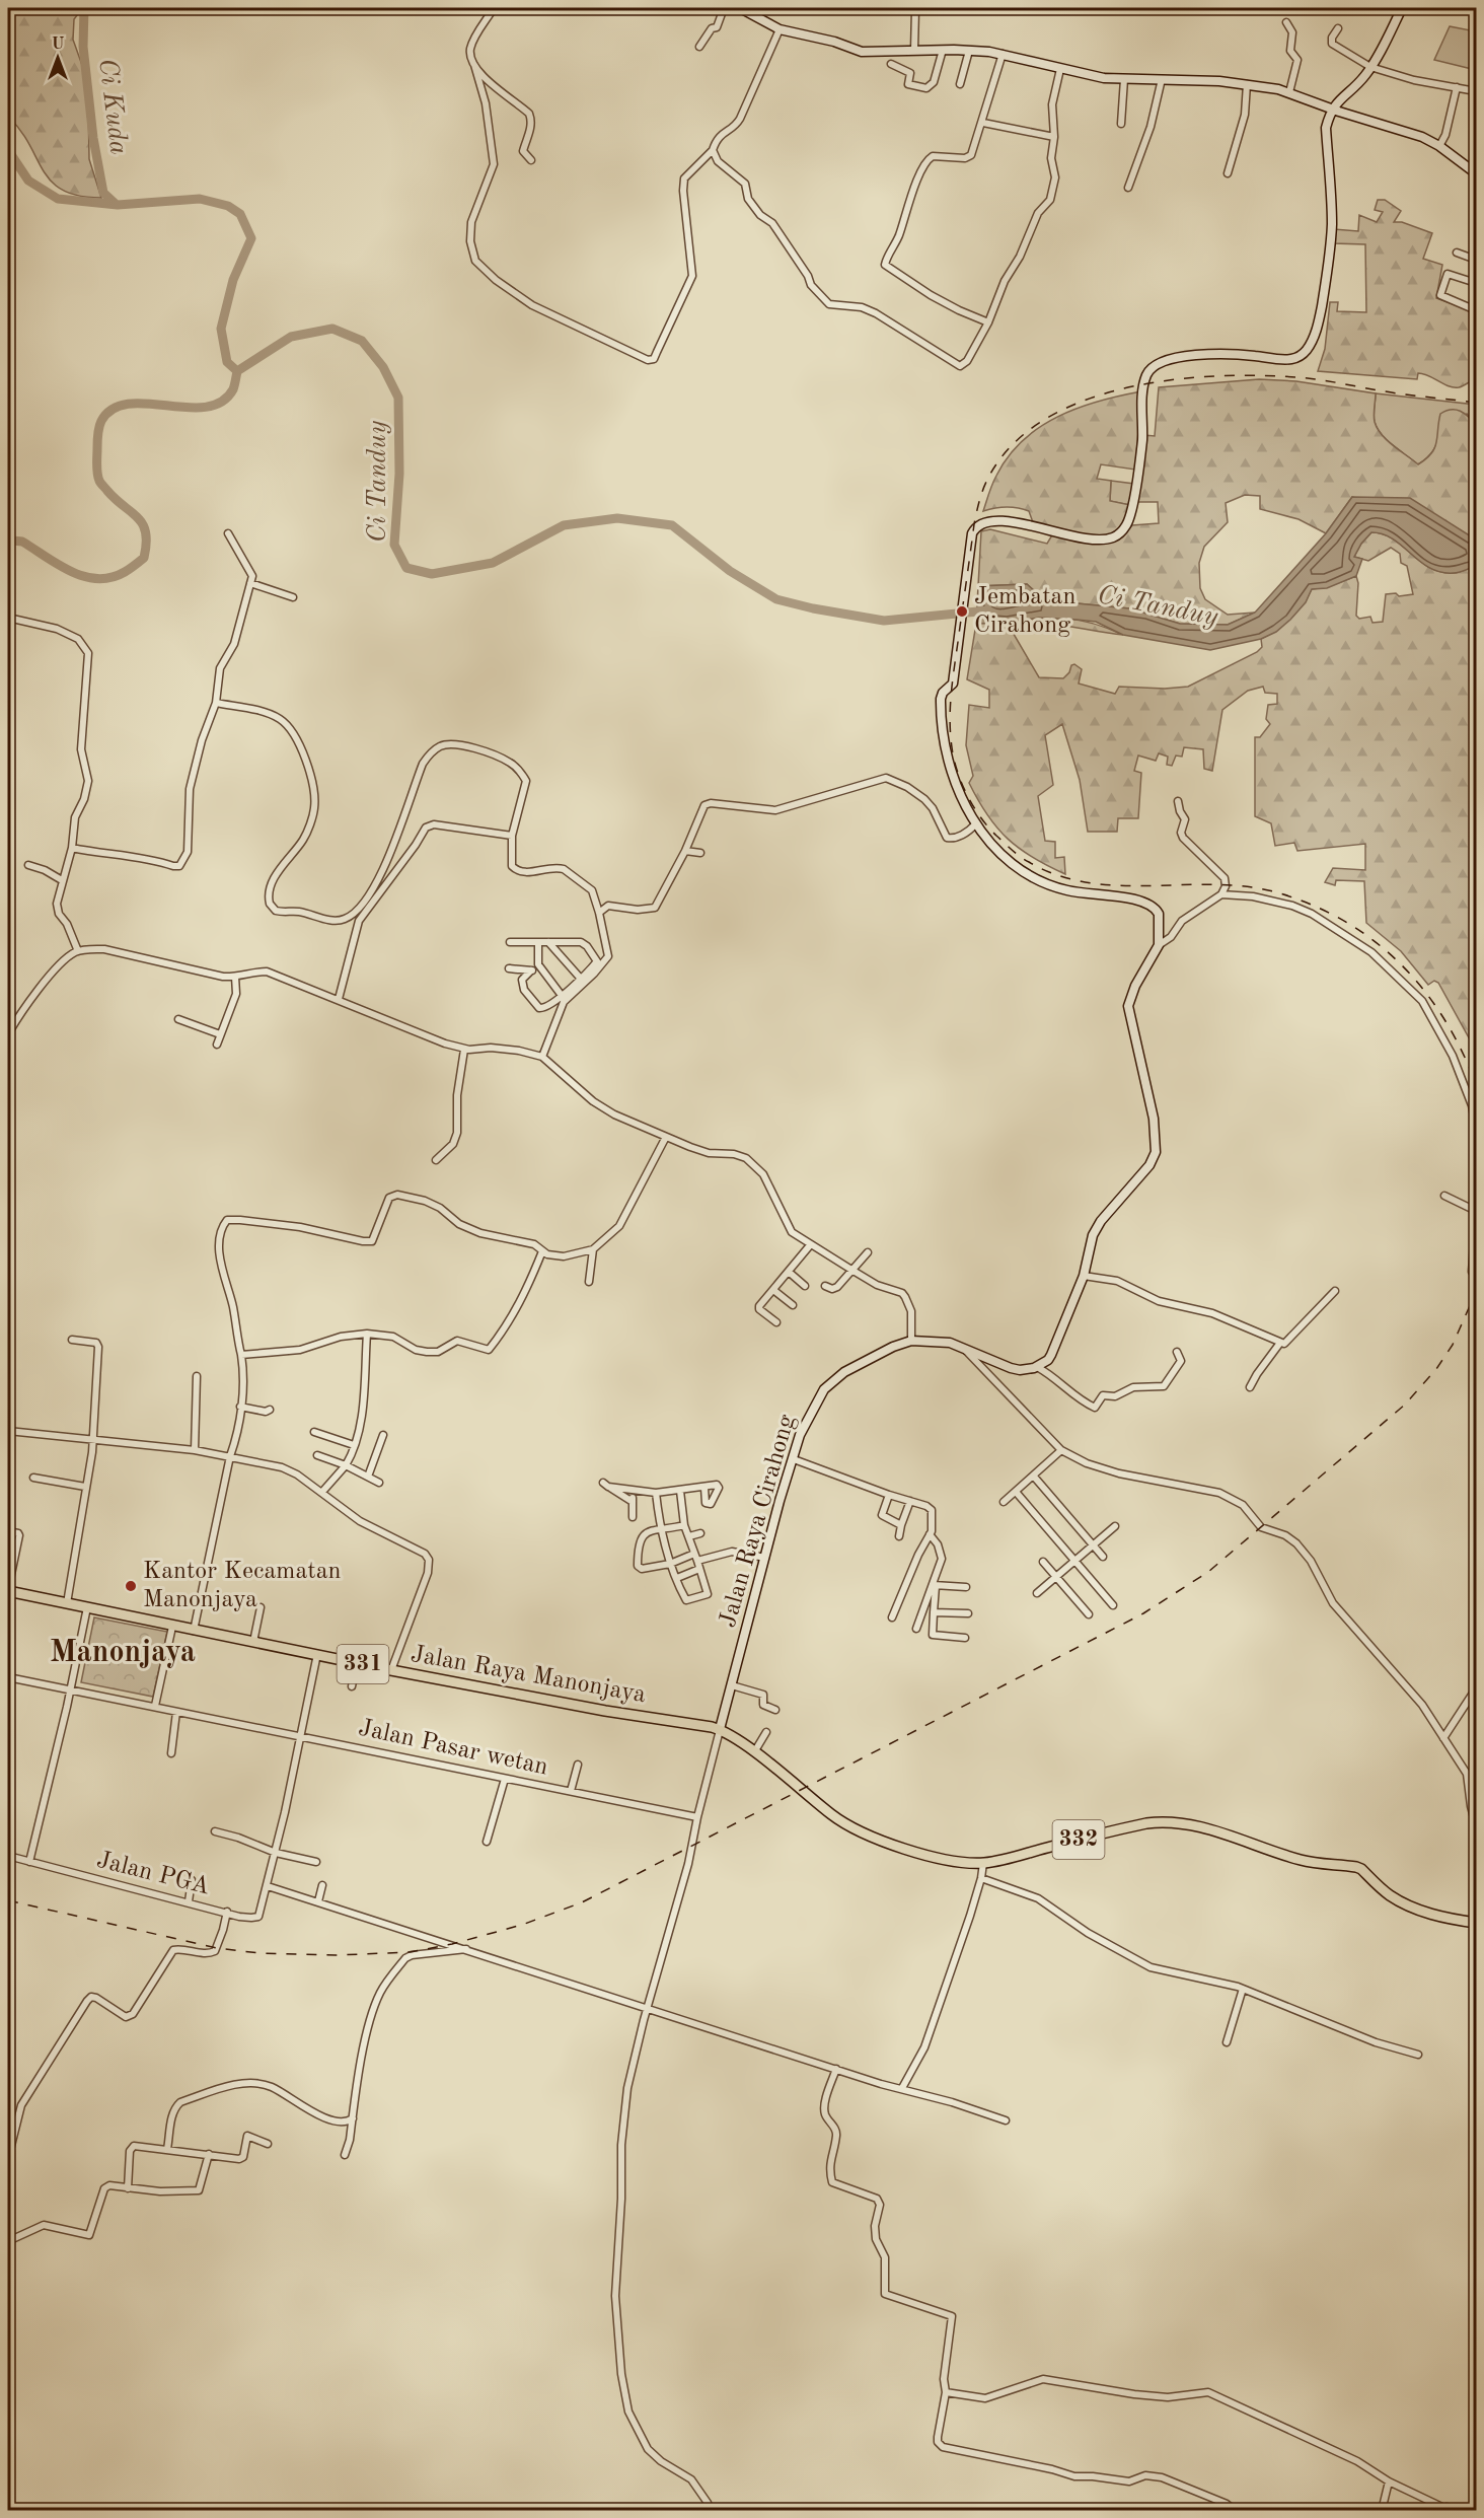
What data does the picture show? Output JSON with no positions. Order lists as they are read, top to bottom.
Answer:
{
  "streets": {
    "main road": ["331", "Jalan Raya Manonjaya", "332"],
    "street": ["Jalan Raya Cirahong", "Jalan Pasar wetan", "Jalan PGA"]
  },
  "crossings": [
    ["Jalan Raya Cirahong", "Jalan Raya Manonjaya"],
    ["Jalan Raya Cirahong", "332"],
    ["Jalan Raya Manonjaya", "332"]
  ],
  "districts": ["Manonjaya"],
  "water": ["Ci Kuda", "Ci Tanduy"],
  "places": ["Jembatan Cirahong", "Kantor Kecamatan Manonjaya"],
  "north": "top"
}
